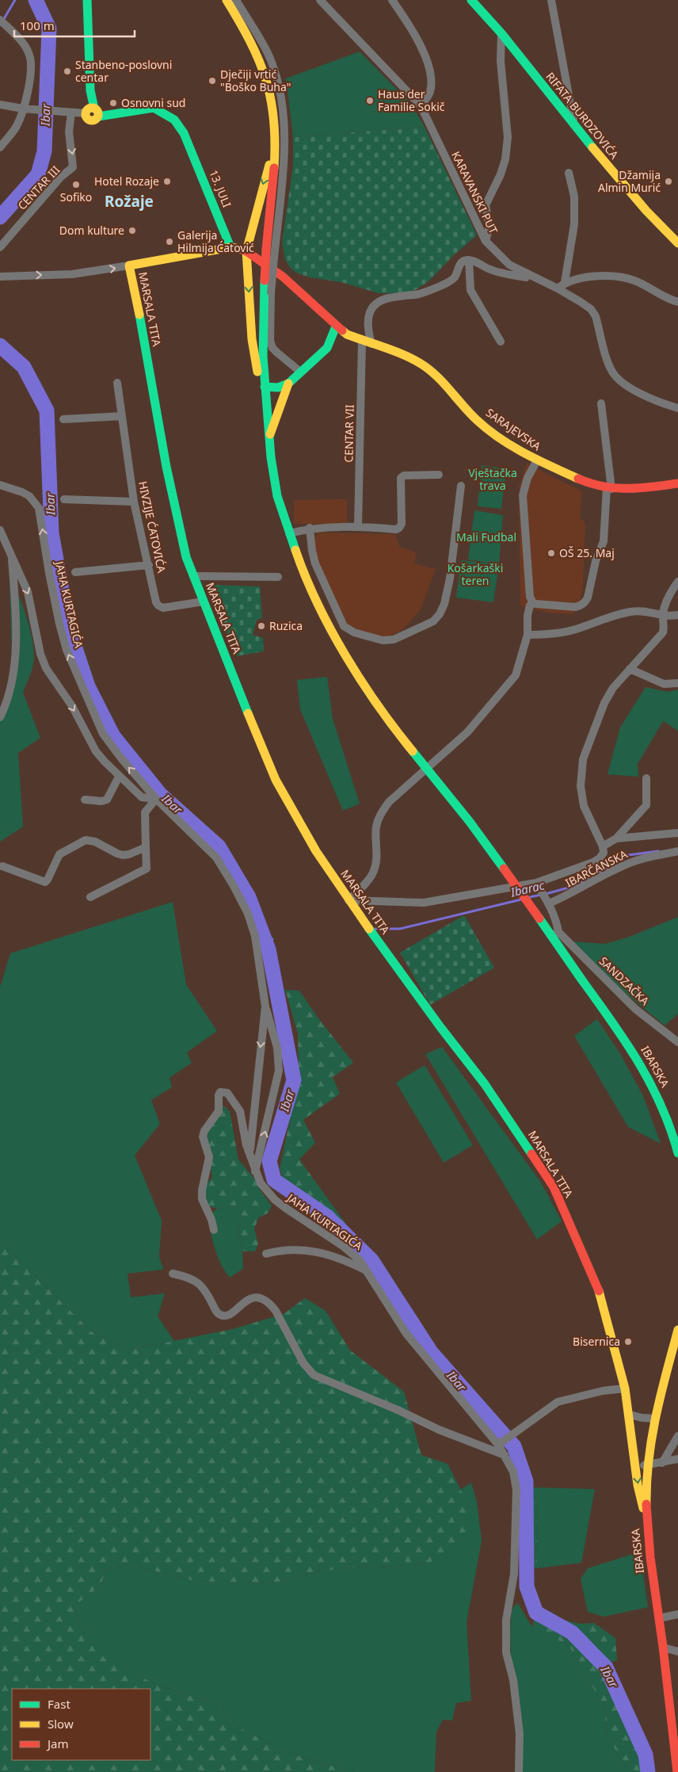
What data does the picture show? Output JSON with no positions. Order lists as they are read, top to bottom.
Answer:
{
  "streets": {
    "street": [
      "RIFATA BURDZOVIĆA",
      "CENTAR III",
      "13. JULI",
      "KARAVANSKI PUT",
      "MARSALA TITA",
      "SARAJEVSKA",
      "CENTAR VII",
      "HIVZIJE ĆATOVIĆA",
      "JAHA KURTAGIĆA",
      "IBARČANSKA",
      "SANDZAČKA",
      "IBARSKA"
    ]
  },
  "crossings": [
    ["MARSALA TITA", "HIVZIJE ĆATOVIĆA"],
    ["MARSALA TITA", "IBARSKA"],
    ["SARAJEVSKA", "CENTAR VII"],
    ["SANDZAČKA", "IBARSKA"]
  ],
  "one_way": ["CENTAR III"],
  "districts": ["Rožaje"],
  "water": ["Ibar", "Ibarac"],
  "parks": ["Vještačka trava", "Mali Fudbal", "Košarkaški teren"],
  "places": [
    "Stanbeno-poslovni centar",
    "Dječiji vrtić \"Boško Buha\"",
    "Haus der Familie Sokič",
    "Osnovni sud",
    "Hotel Rozaje",
    "Džamija Almin Murić",
    "Sofiko",
    "Dom kulture",
    "Galerija Hilmija Ćatović",
    "OŠ 25. Maj",
    "Ruzica",
    "Bisernica"
  ],
  "legend": ["Fast", "Slow", "Jam"],
  "scale_bar": "100 m"
}
